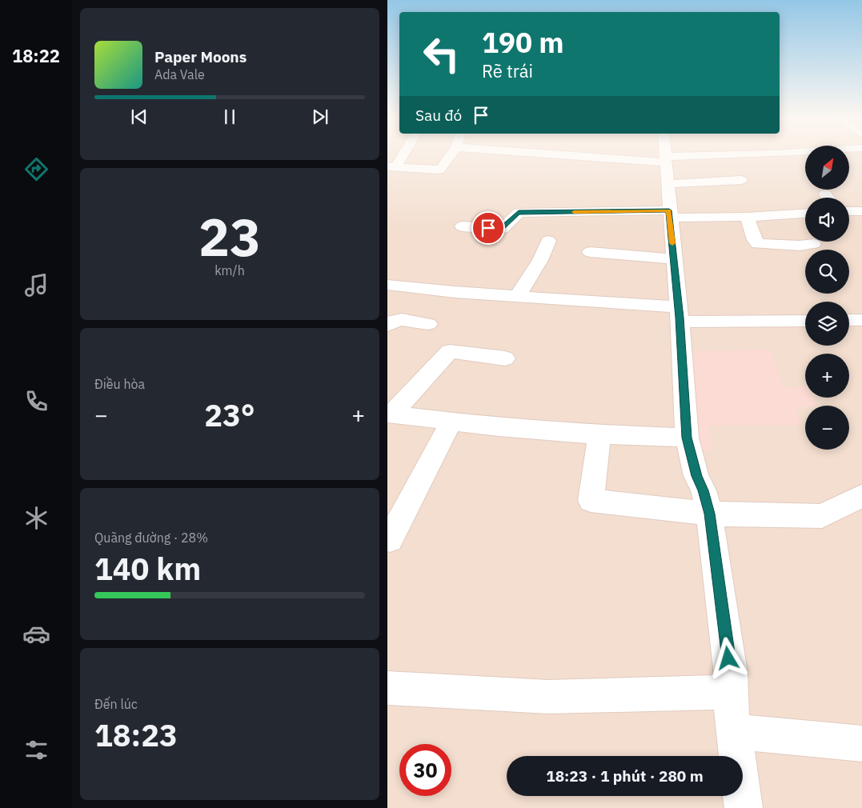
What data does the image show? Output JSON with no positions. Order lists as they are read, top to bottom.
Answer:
{
  "north": "top right",
  "page": {
    "tabs": "18:22",
    "turn": ["190 m", "Rẽ trái"],
    "song": ["Paper Moons", "Ada Vale"],
    "then": "Sau đó",
    "map_buttons": ["+", "−"],
    "tile": [
      ["23", "km/h"],
      "Điều hòa",
      ["Quãng đường · 28%", "140 km"],
      ["Đến lúc", "18:23"]
    ],
    "heat": ["−", "23°", "+"],
    "limit": "30",
    "trip": "18:23 · 1 phút · 280 m"
  }
}
